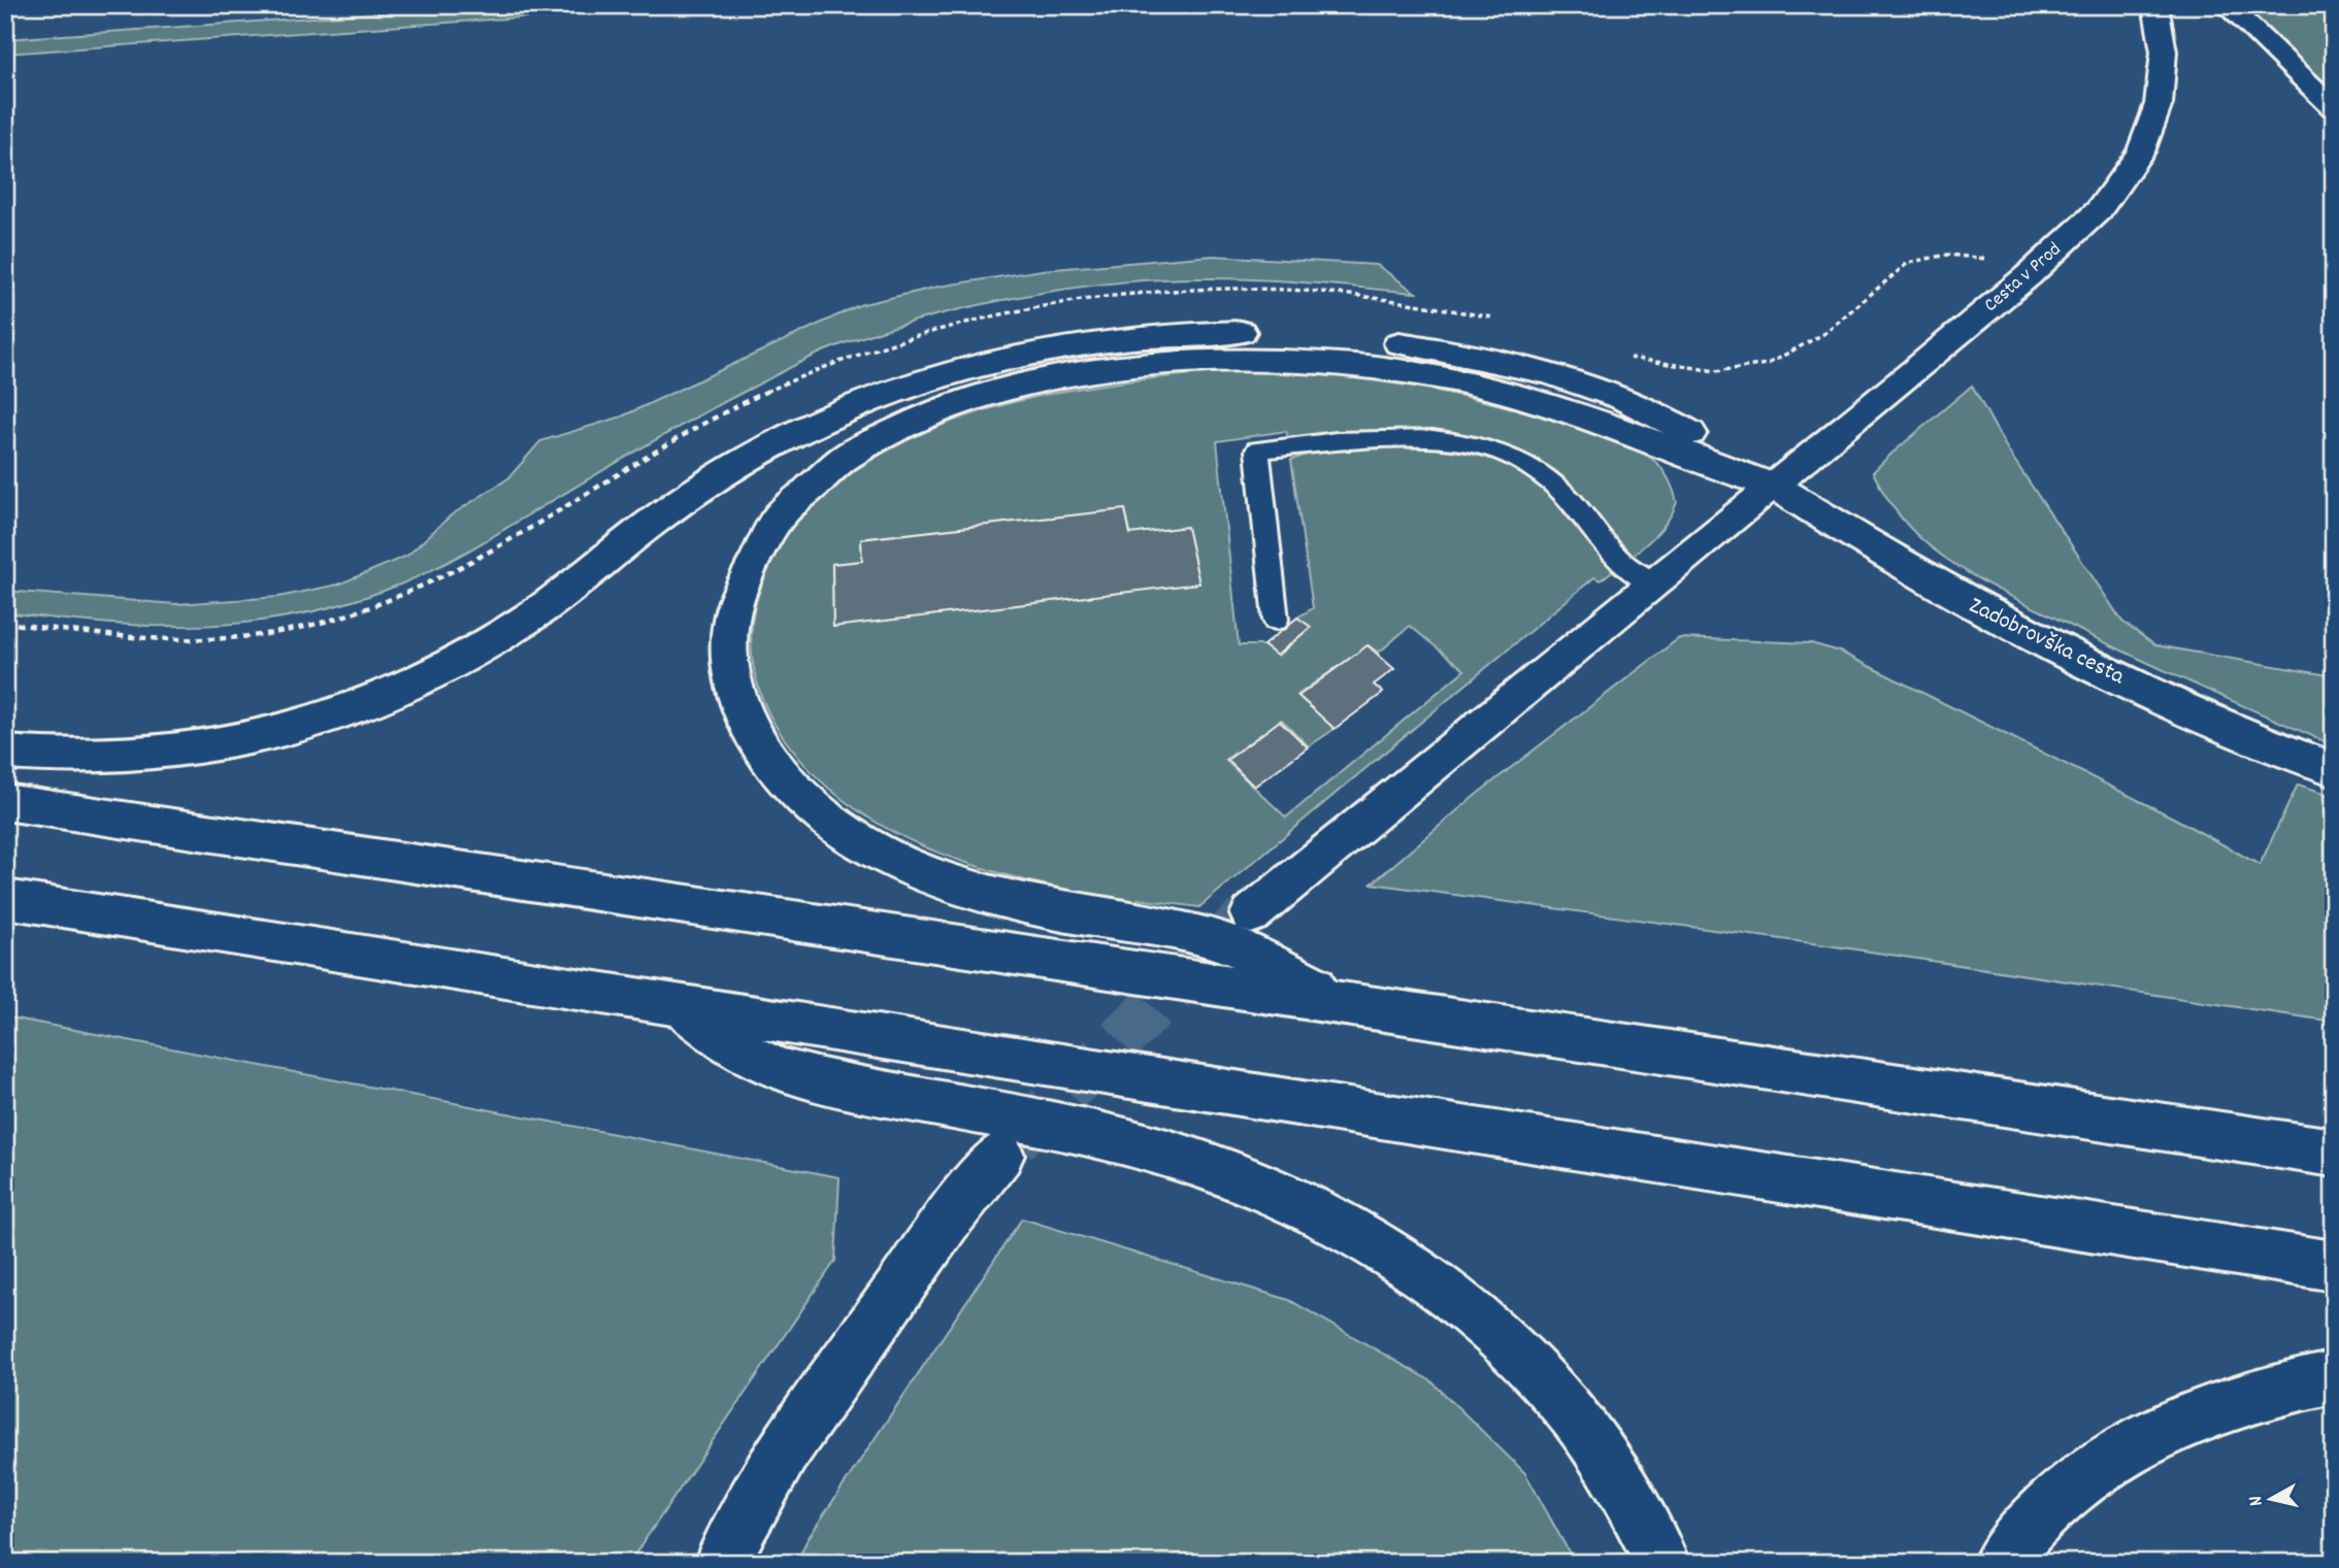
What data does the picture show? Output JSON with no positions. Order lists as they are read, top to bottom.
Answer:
{
  "streets": {
    "main road": ["Cesta v Prod", "Zadobrovška cesta"]
  },
  "crossings": [
    ["Cesta v Prod", "Zadobrovška cesta"]
  ],
  "north": "left"
}
